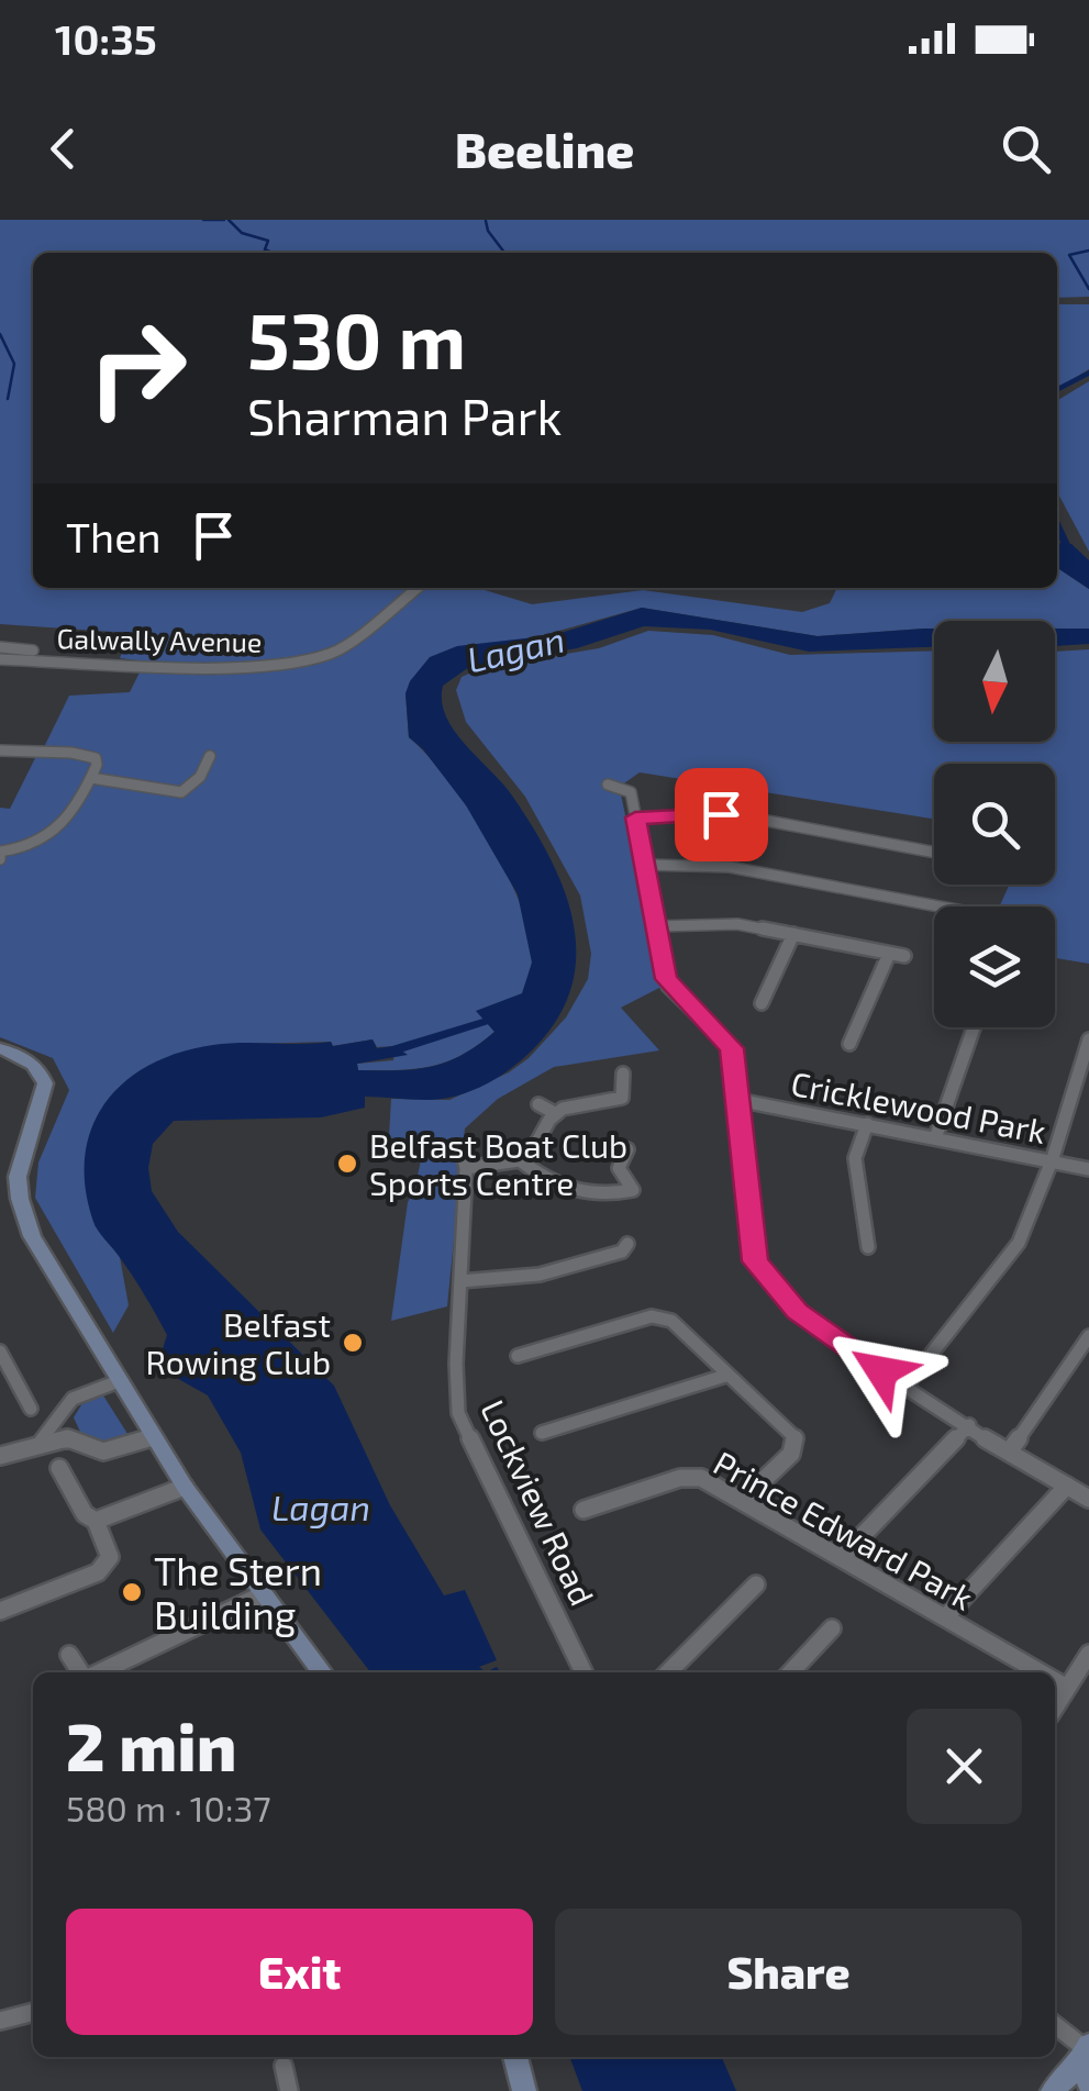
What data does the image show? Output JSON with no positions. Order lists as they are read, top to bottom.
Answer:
{
  "streets": {
    "street": [
      "Galwally Avenue",
      "Cricklewood Park",
      "Lockview Road",
      "Prince Edward Park"
    ]
  },
  "water": ["Lagan"],
  "places": ["Belfast Boat Club Sports Centre", "Belfast Rowing Club", "The Stern Building"],
  "north": "bottom",
  "page": {
    "status": "10:35",
    "header": "Beeline",
    "turn": ["530 m", "Sharman Park"],
    "then": "Then",
    "heading": ["2 min", "580 m · 10:37"],
    "buttons": ["Exit", "Share"]
  }
}
